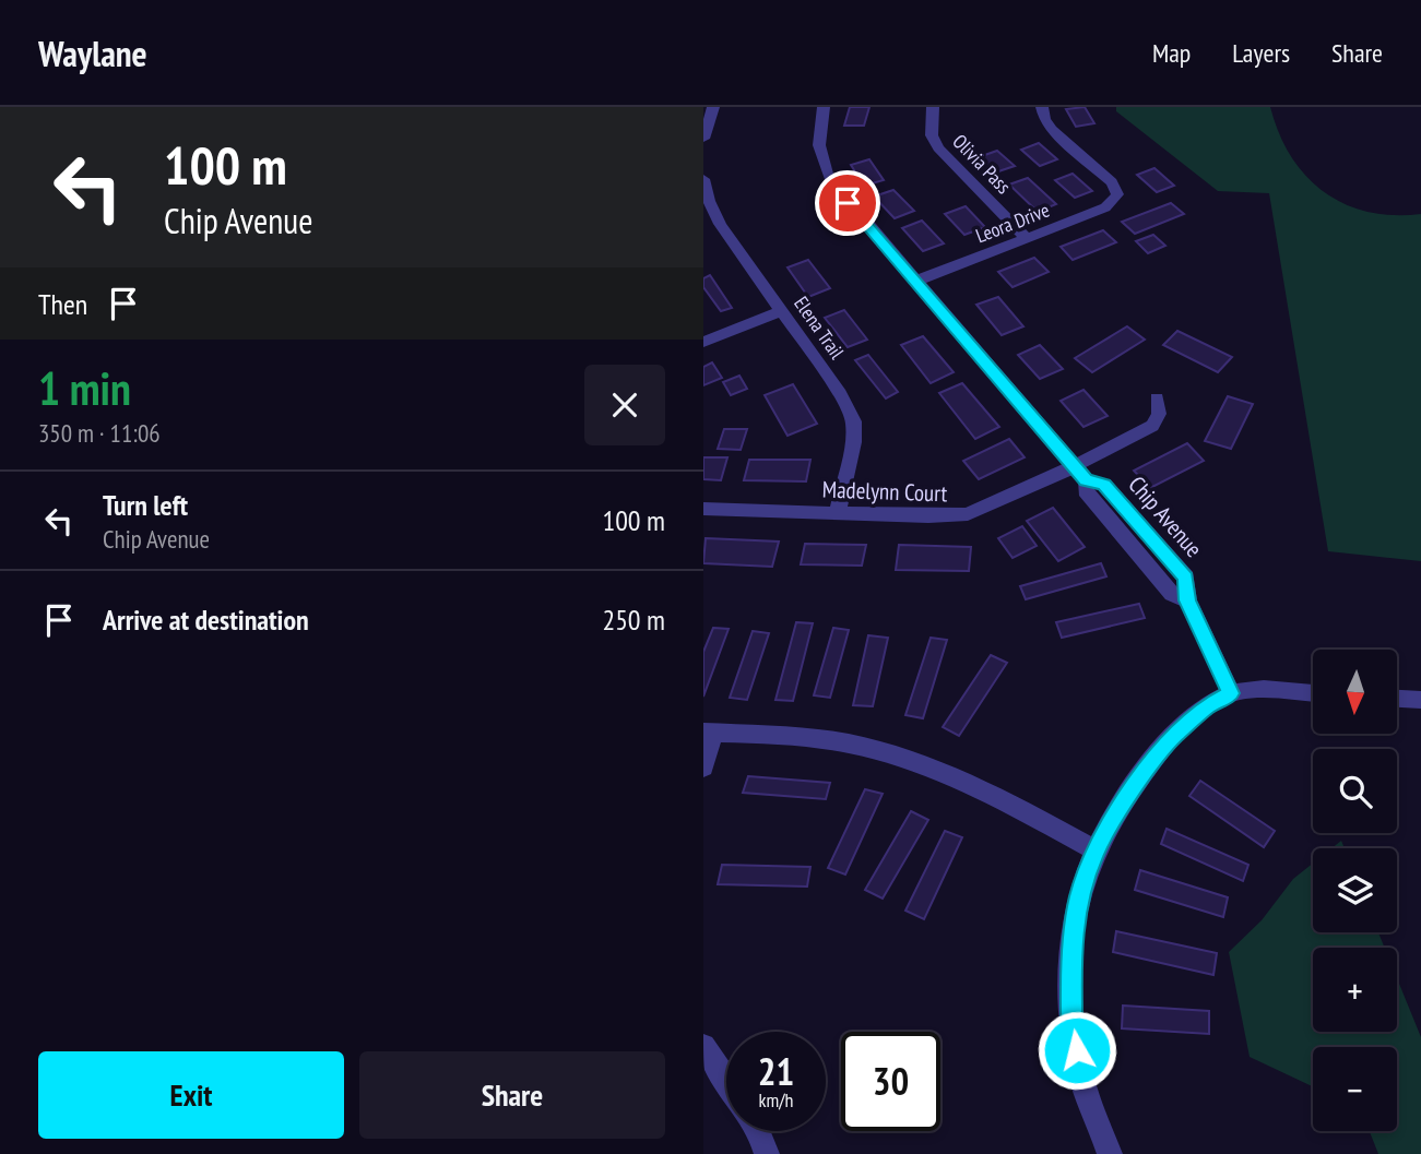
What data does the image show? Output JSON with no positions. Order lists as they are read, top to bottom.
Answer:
{
  "streets": {
    "street": [
      "Olivia Pass",
      "Leora Drive",
      "Elena Trail",
      "Madelynn Court",
      "Chip Avenue"
    ]
  },
  "crossings": [
    ["Olivia Pass", "Leora Drive"],
    ["Leora Drive", "Chip Avenue"],
    ["Elena Trail", "Madelynn Court"],
    ["Madelynn Court", "Chip Avenue"]
  ],
  "north": "bottom",
  "page": {
    "header": "Waylane",
    "nav": ["Map", "Layers", "Share"],
    "turn": ["100 m", "Chip Avenue"],
    "then": "Then",
    "heading": ["1 min", "350 m · 11:06"],
    "list": [
      {
        "name": "Turn left",
        "note": "Chip Avenue",
        "value": "100 m"
      },
      {
        "name": "Arrive at destination",
        "value": "250 m"
      }
    ],
    "map_buttons": ["+", "−"],
    "speed": "21 km/h",
    "limit": "30",
    "buttons": ["Exit", "Share"]
  }
}
